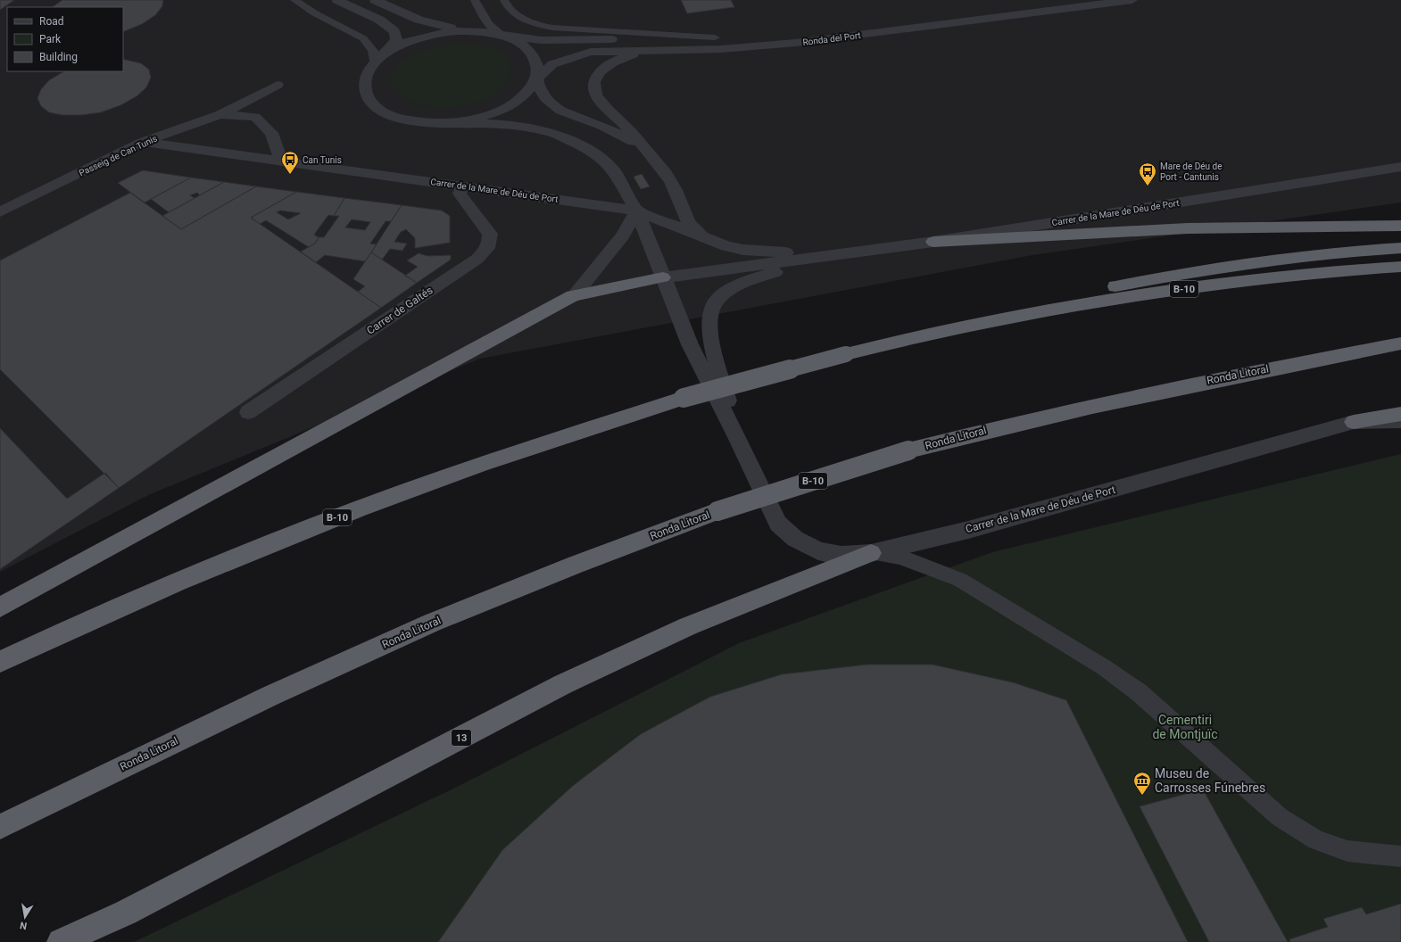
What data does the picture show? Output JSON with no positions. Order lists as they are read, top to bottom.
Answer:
{
  "streets": {
    "highway": ["B-10", "Ronda Litoral", "13"],
    "street": [
      "Ronda del Port",
      "Passeig de Can Tunis",
      "Carrer de la Mare de Déu de Port",
      "Carrer de Galtés"
    ]
  },
  "crossings": [
    ["Passeig de Can Tunis", "Carrer de la Mare de Déu de Port"],
    ["Carrer de la Mare de Déu de Port", "Carrer de Galtés"],
    ["Carrer de la Mare de Déu de Port", "13"]
  ],
  "parks": ["Cementiri de Montjuïc"],
  "places": {
    "bus stop": ["Can Tunis", "Mare de Déu de Port - Cantunis"],
    "museum": ["Museu de Carrosses Fúnebres"]
  },
  "legend": ["Road", "Park", "Building"],
  "north": "bottom"
}
